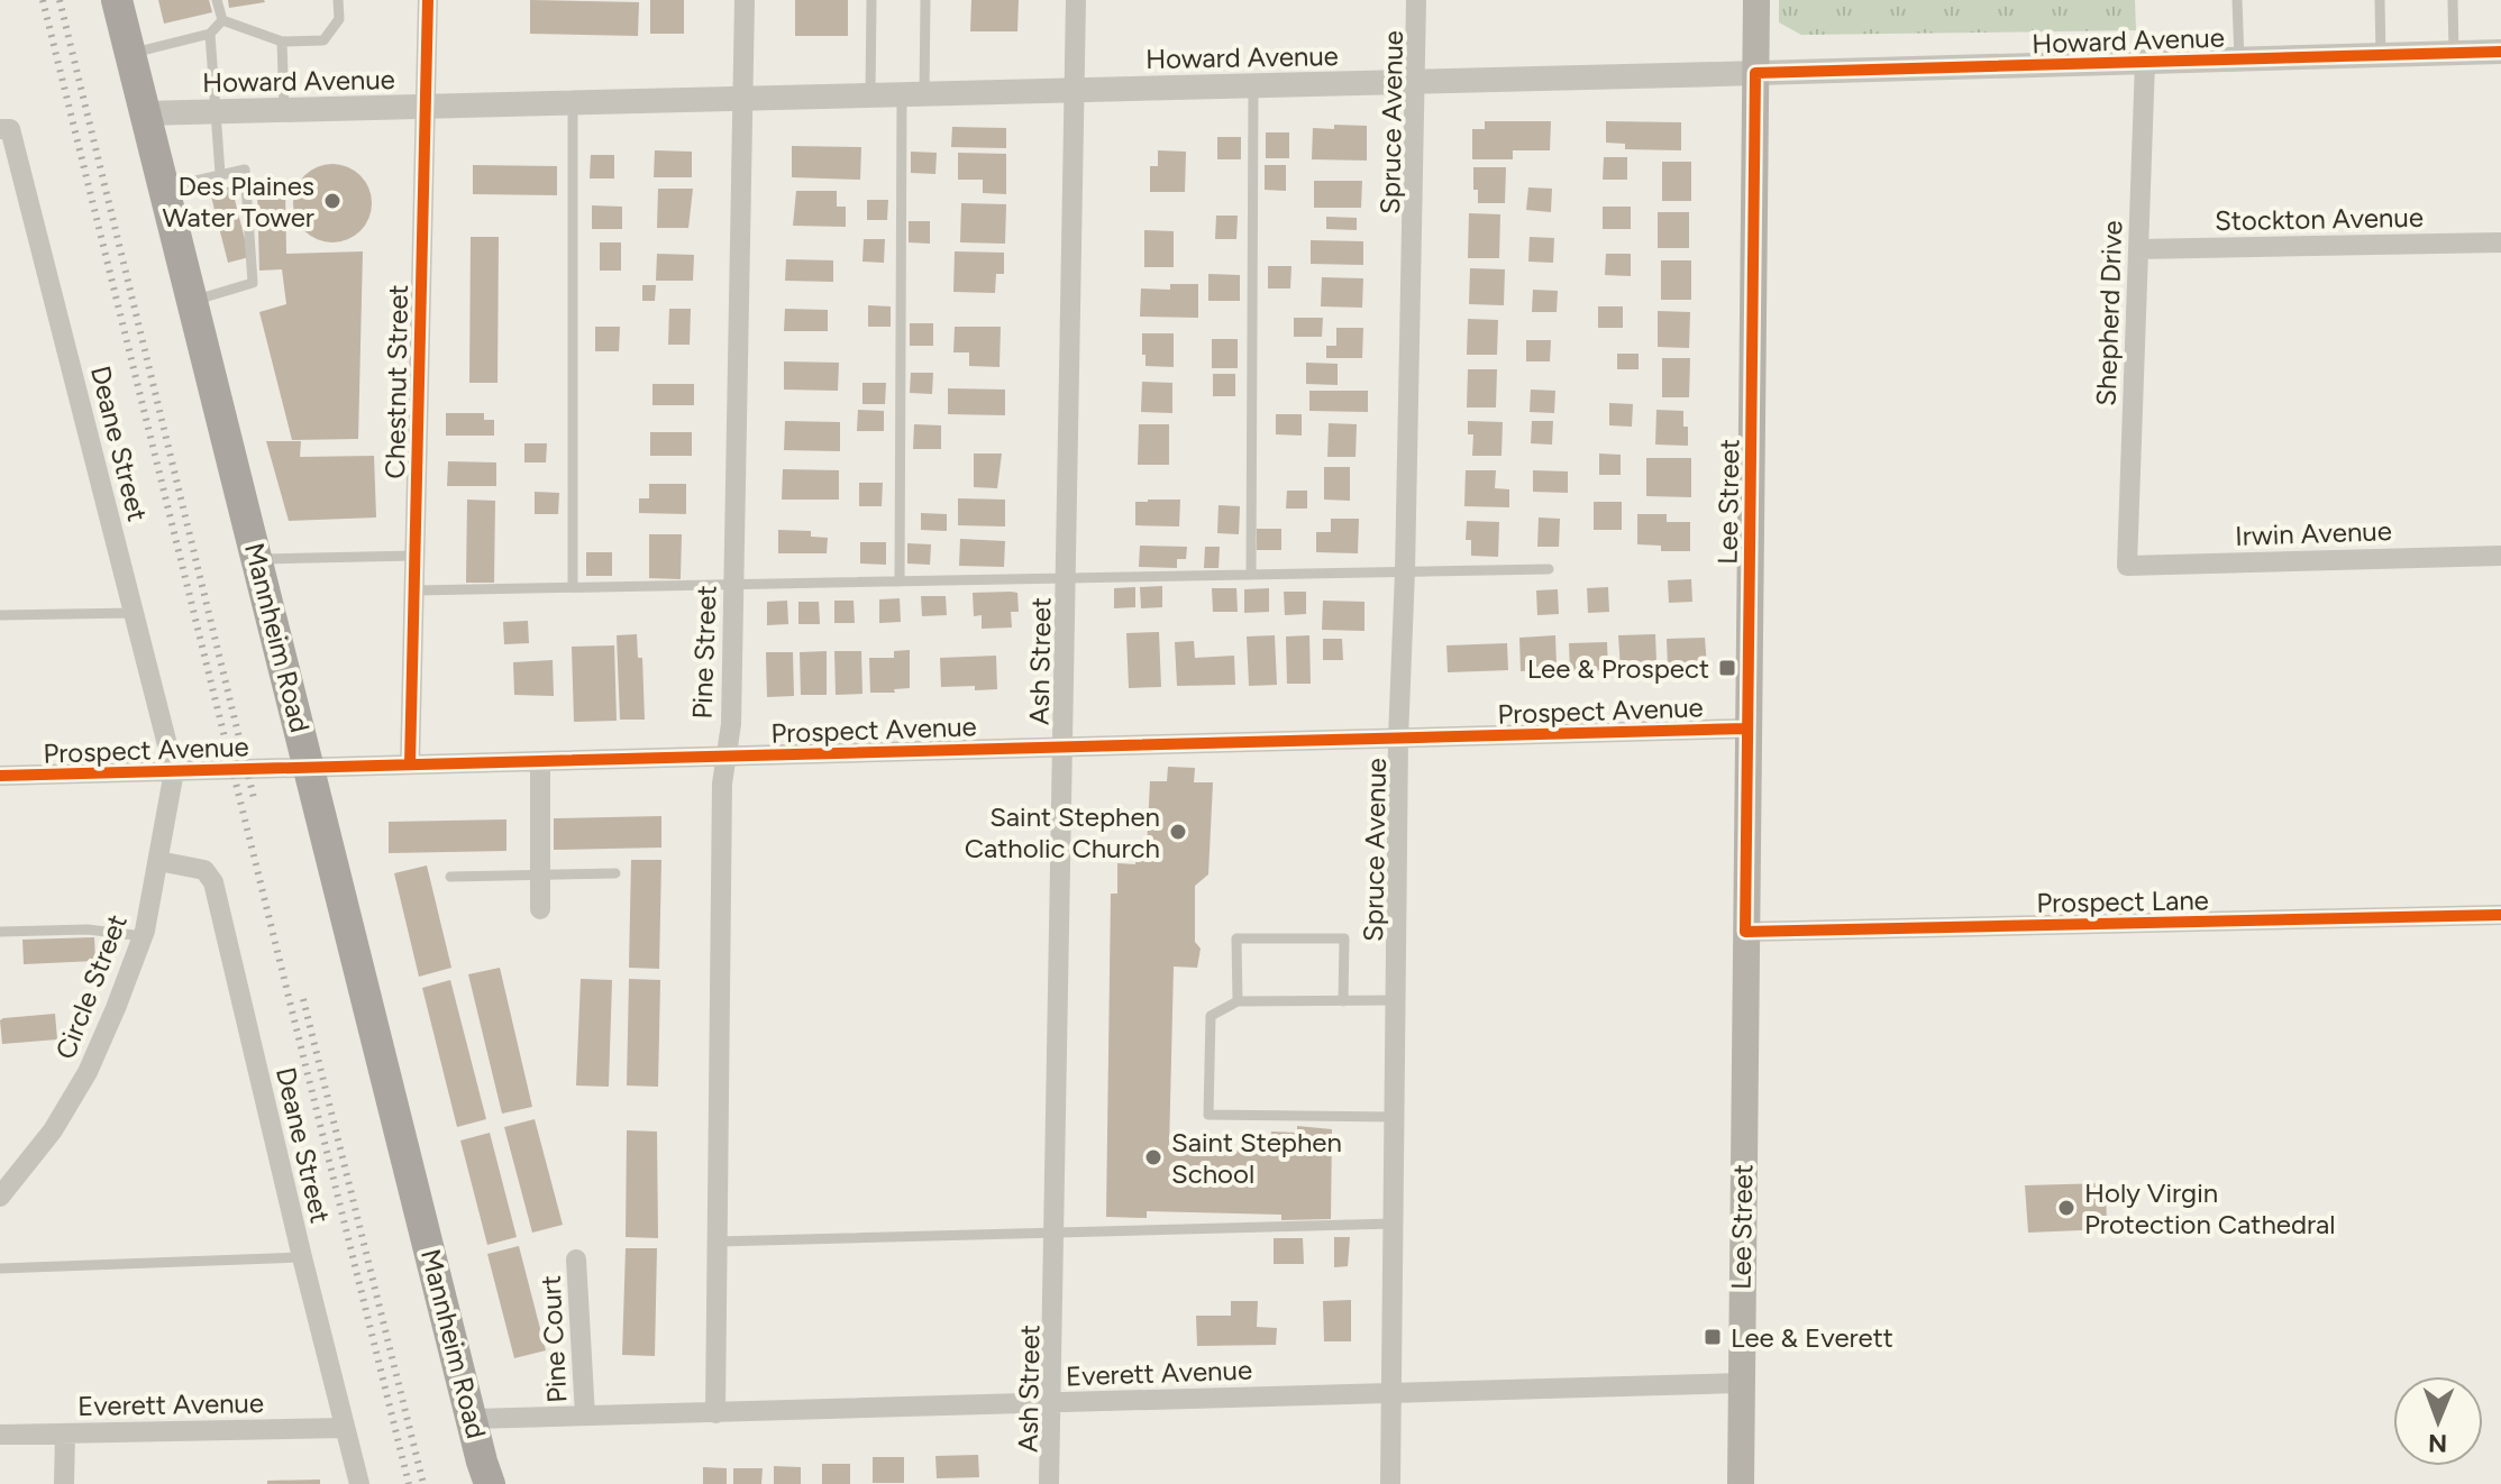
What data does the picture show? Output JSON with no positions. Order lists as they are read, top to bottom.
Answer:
{
  "streets": {
    "main road": ["Lee Street", "Mannheim Road"],
    "street": [
      "Howard Avenue",
      "Spruce Avenue",
      "Stockton Avenue",
      "Shepherd Drive",
      "Chestnut Street",
      "Deane Street",
      "Irwin Avenue",
      "Pine Street",
      "Ash Street",
      "Prospect Avenue",
      "Prospect Lane",
      "Circle Street",
      "Pine Court",
      "Everett Avenue"
    ]
  },
  "crossings": [
    ["Howard Avenue", "Spruce Avenue"],
    ["Howard Avenue", "Shepherd Drive"],
    ["Howard Avenue", "Chestnut Street"],
    ["Howard Avenue", "Lee Street"],
    ["Howard Avenue", "Mannheim Road"],
    ["Howard Avenue", "Pine Street"],
    ["Howard Avenue", "Ash Street"],
    ["Spruce Avenue", "Prospect Avenue"],
    ["Spruce Avenue", "Everett Avenue"],
    ["Stockton Avenue", "Shepherd Drive"],
    ["Shepherd Drive", "Irwin Avenue"],
    ["Chestnut Street", "Prospect Avenue"],
    ["Deane Street", "Prospect Avenue"],
    ["Deane Street", "Circle Street"],
    ["Deane Street", "Everett Avenue"],
    ["Lee Street", "Prospect Avenue"],
    ["Lee Street", "Prospect Lane"],
    ["Lee Street", "Everett Avenue"],
    ["Mannheim Road", "Prospect Avenue"],
    ["Mannheim Road", "Everett Avenue"],
    ["Pine Street", "Prospect Avenue"],
    ["Pine Street", "Everett Avenue"],
    ["Ash Street", "Prospect Avenue"],
    ["Ash Street", "Everett Avenue"],
    ["Prospect Avenue", "Circle Street"],
    ["Pine Court", "Everett Avenue"]
  ],
  "places": {
    "other": [
      "Des Plaines Water Tower",
      "Saint Stephen Catholic Church",
      "Saint Stephen School",
      "Holy Virgin Protection Cathedral"
    ],
    "transit": ["Lee & Prospect", "Lee & Everett"]
  },
  "north": "bottom"
}
